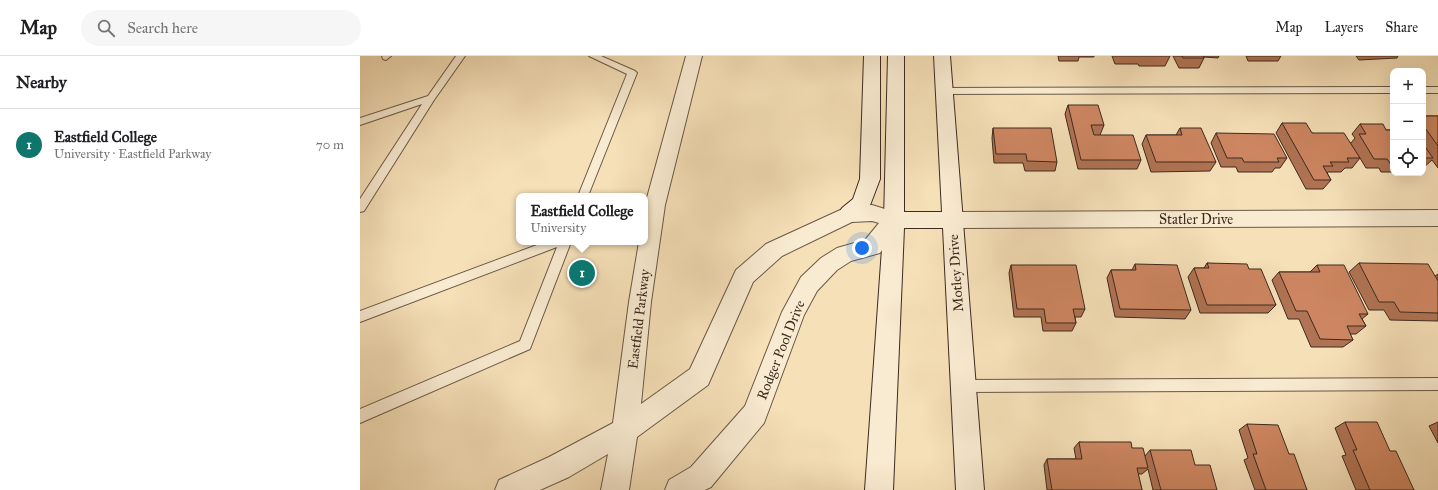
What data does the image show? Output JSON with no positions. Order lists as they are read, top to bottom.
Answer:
{
  "streets": {
    "street": [
      "Statler Drive",
      "Motley Drive",
      "Eastfield Parkway",
      "Rodger Pool Drive"
    ]
  },
  "crossings": [
    ["Statler Drive", "Motley Drive"],
    ["Statler Drive", "Rodger Pool Drive"]
  ],
  "page": {
    "header": "Map",
    "search": "Search here",
    "nav": ["Map", "Layers", "Share"],
    "heading": "Nearby",
    "map_buttons": ["+", "−"],
    "list": [
      {
        "mark": "1",
        "name": "Eastfield College",
        "note": "University · Eastfield Parkway",
        "value": "70 m"
      }
    ],
    "popup": ["Eastfield College", "University"],
    "pins": "1"
  }
}
